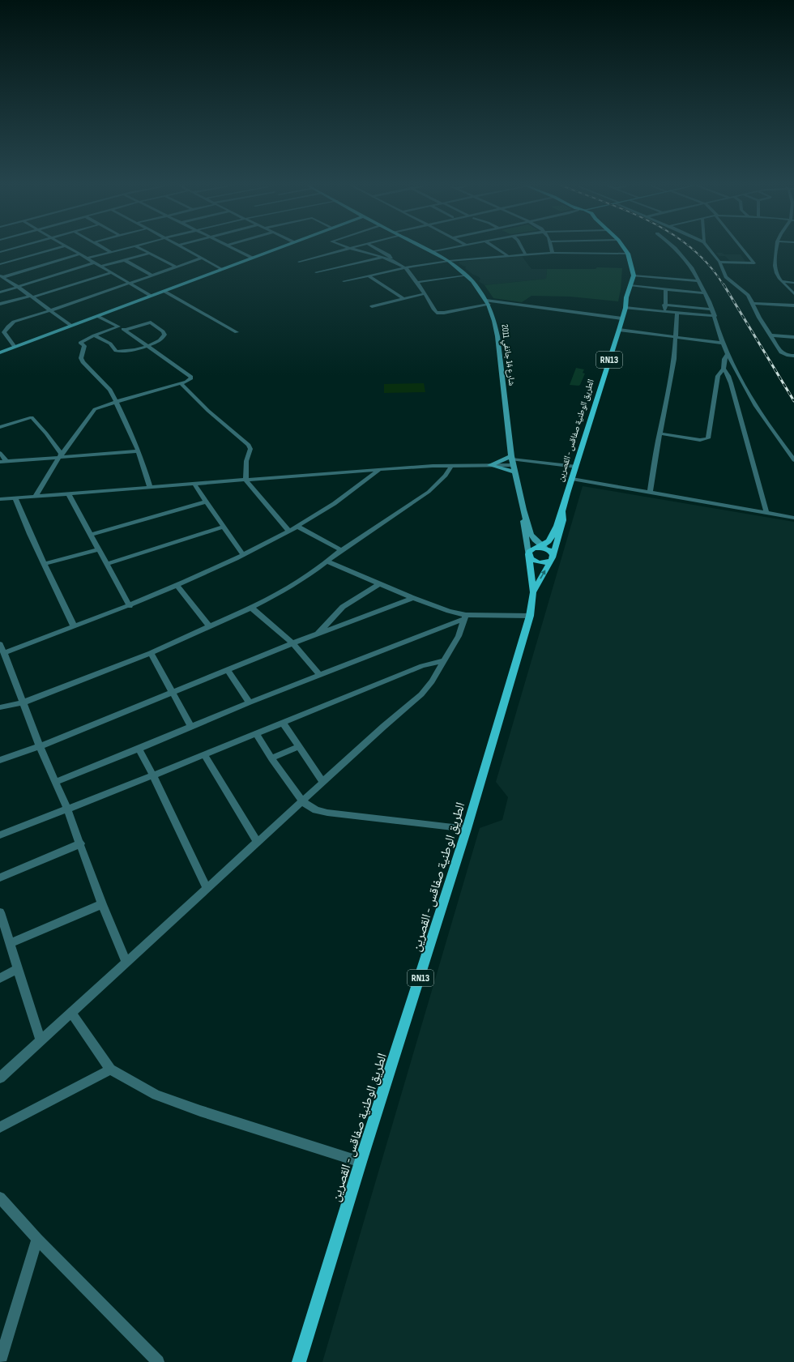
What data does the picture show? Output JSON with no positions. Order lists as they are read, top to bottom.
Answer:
{
  "streets": {
    "main road": ["شارع 14 جانفي 2011", "RN13", "الطريق الوطنية صفاقس - القصرين"]
  },
  "crossings": [
    ["شارع 14 جانفي 2011", "الطريق الوطنية صفاقس - القصرين"]
  ]
}
